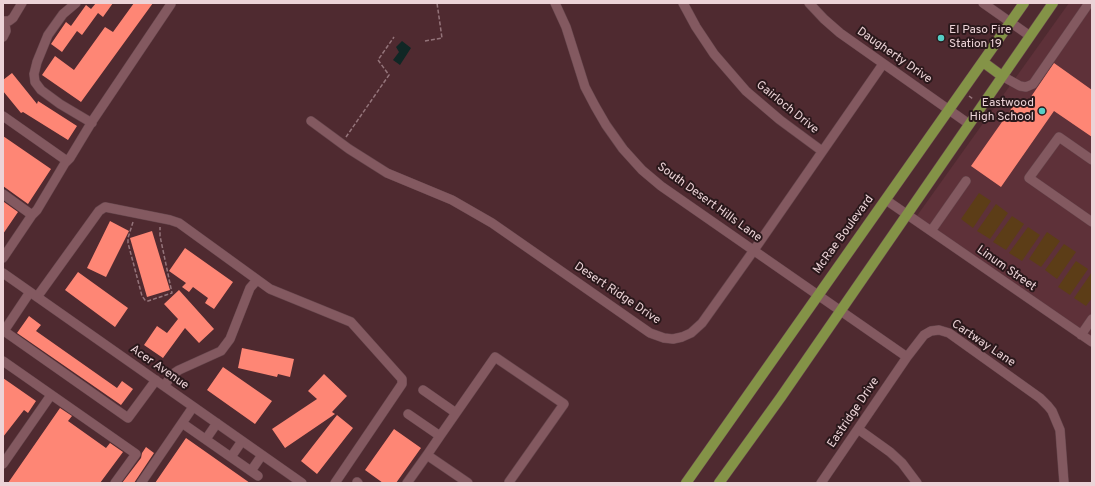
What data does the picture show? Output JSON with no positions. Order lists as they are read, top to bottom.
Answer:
{
  "streets": {
    "main road": ["McRae Boulevard"],
    "street": [
      "Daugherty Drive",
      "Gairloch Drive",
      "South Desert Hills Lane",
      "Linum Street",
      "Desert Ridge Drive",
      "Cartway Lane",
      "Acer Avenue",
      "Eastridge Drive"
    ]
  },
  "crossings": [
    ["Daugherty Drive", "McRae Boulevard"],
    ["Daugherty Drive", "Desert Ridge Drive"],
    ["Gairloch Drive", "Desert Ridge Drive"],
    ["South Desert Hills Lane", "McRae Boulevard"],
    ["South Desert Hills Lane", "Desert Ridge Drive"],
    ["McRae Boulevard", "Linum Street"],
    ["Cartway Lane", "Eastridge Drive"]
  ],
  "places": ["El Paso Fire Station 19", "Eastwood High School"]
}
